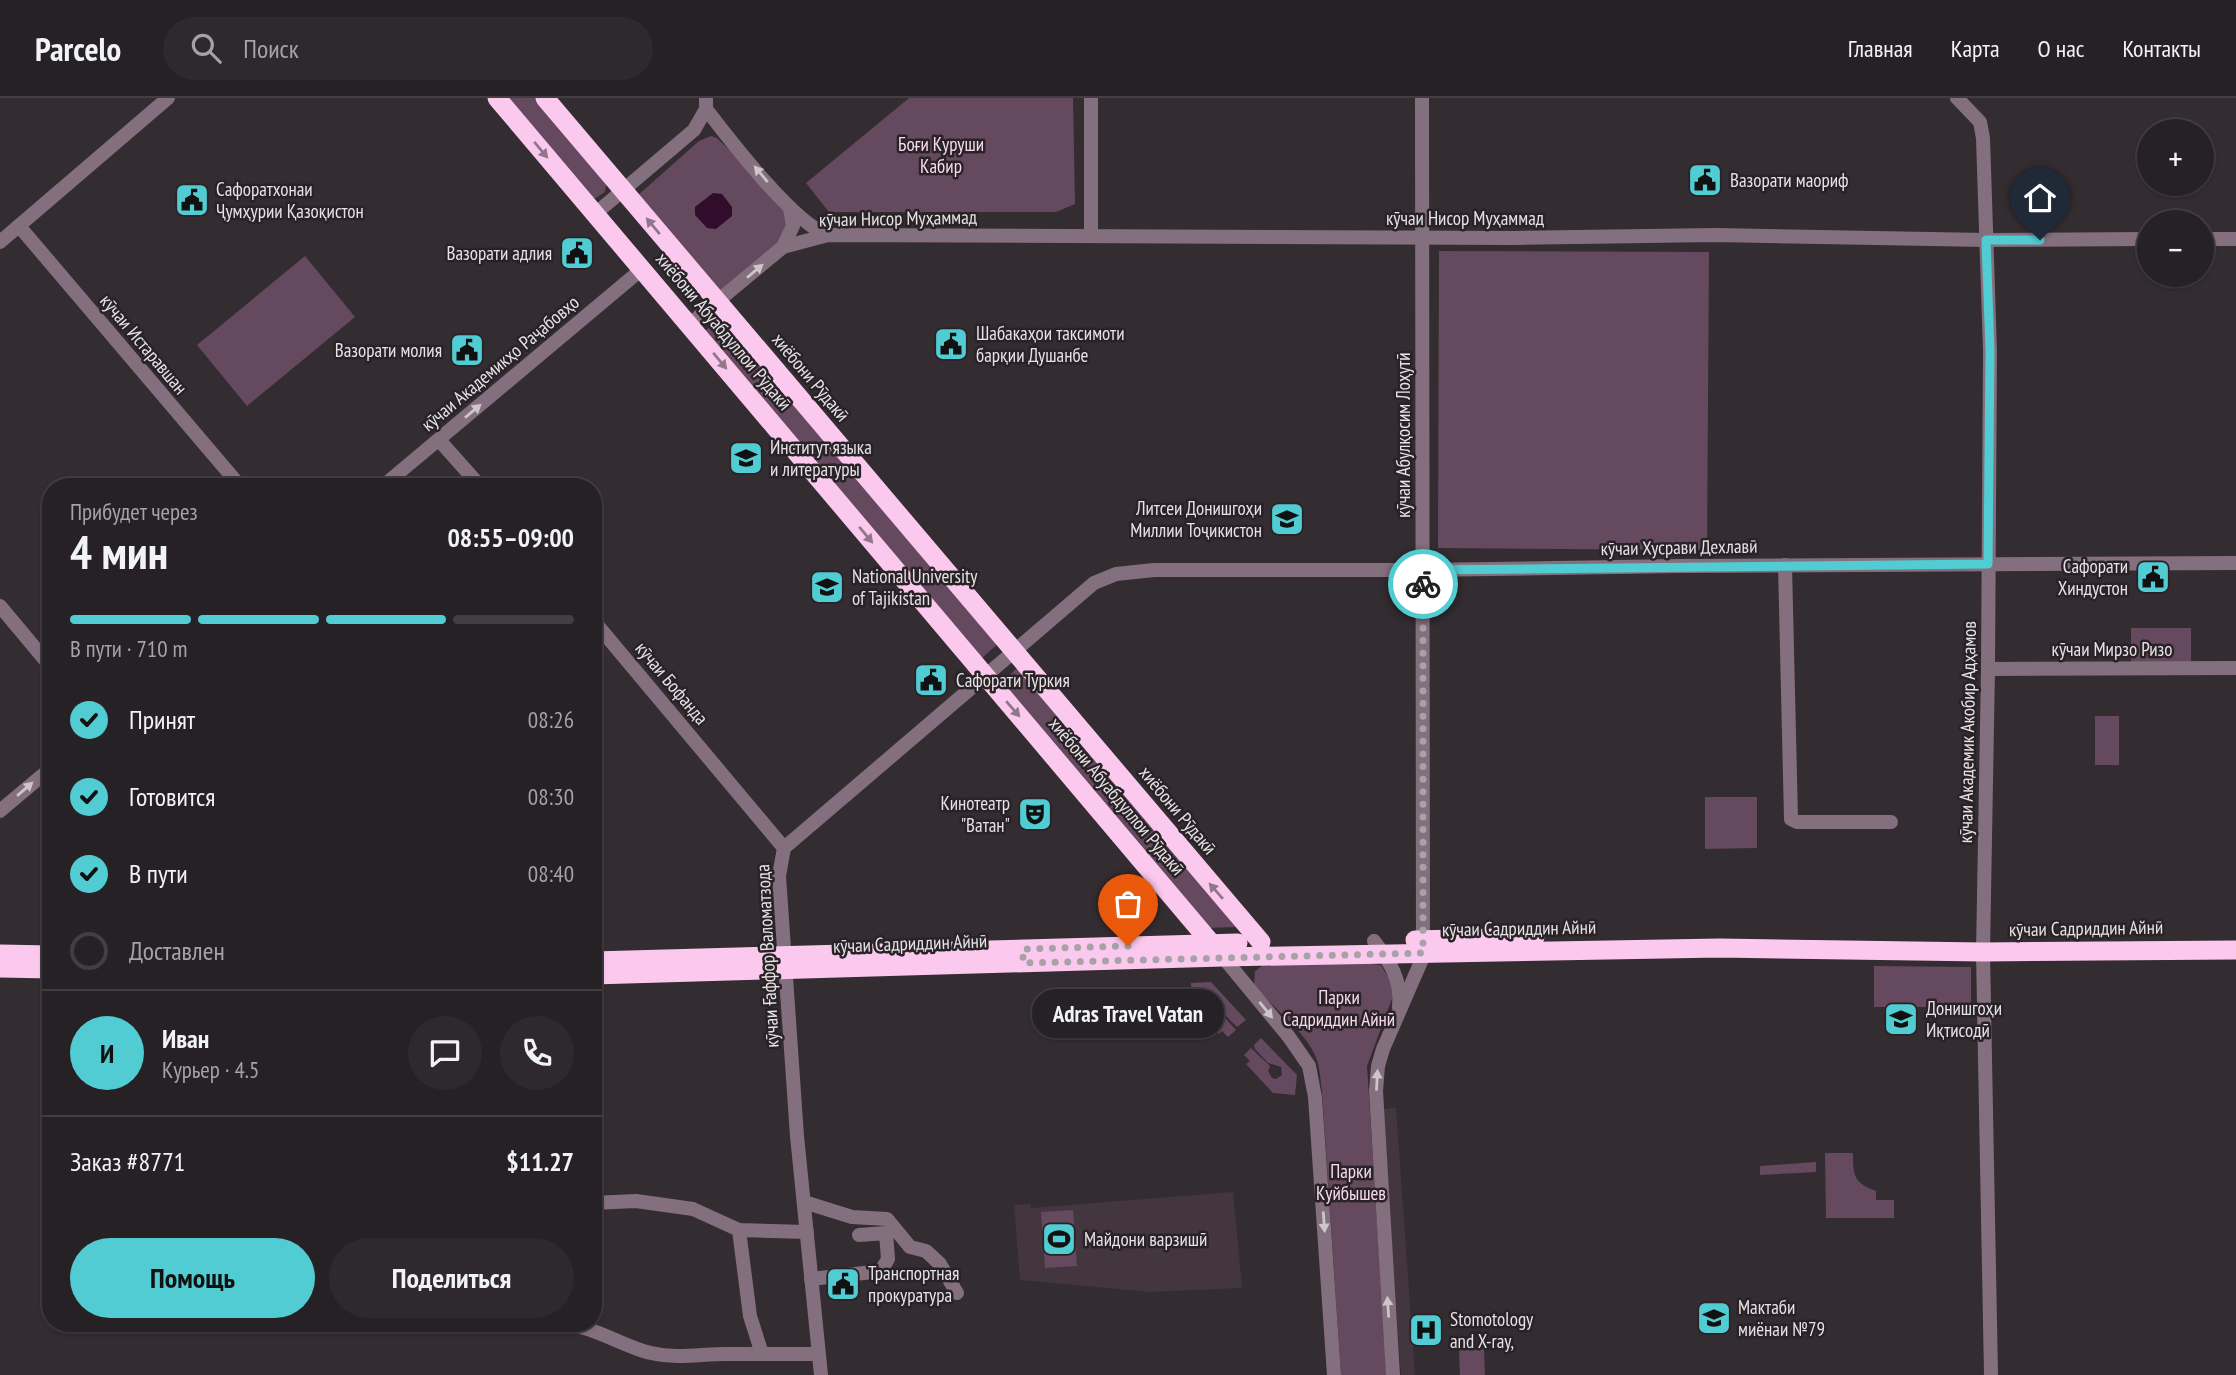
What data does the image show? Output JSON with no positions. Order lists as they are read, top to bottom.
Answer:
{
  "streets": {
    "highway": ["хиёбони Абуабдуллои Рӯдакӣ", "хиёбони Рӯдакӣ", "кӯчаи Садриддин Айнӣ"],
    "street": [
      "кӯчаи Нисор Муҳаммад",
      "кӯчаи Истаравшан",
      "кӯчаи Академикҳо Раҷабовҳо",
      "кӯчаи Абулқосим Лоҳутӣ",
      "кӯчаи Хусрави Дехлавӣ",
      "кӯчаи Мирзо Ризо",
      "кӯчаи Бофанда",
      "кӯчаи Академик Акобир Адҳамов",
      "кӯчаи Ғаффор Валоматзода"
    ]
  },
  "crossings": [
    ["кӯчаи Нисор Муҳаммад", "хиёбони Абуабдуллои Рӯдакӣ"],
    ["кӯчаи Нисор Муҳаммад", "хиёбони Рӯдакӣ"],
    ["кӯчаи Нисор Муҳаммад", "кӯчаи Абулқосим Лоҳутӣ"],
    ["кӯчаи Нисор Муҳаммад", "кӯчаи Академик Акобир Адҳамов"],
    ["хиёбони Абуабдуллои Рӯдакӣ", "кӯчаи Академикҳо Раҷабовҳо"],
    ["хиёбони Абуабдуллои Рӯдакӣ", "кӯчаи Садриддин Айнӣ"],
    ["хиёбони Абуабдуллои Рӯдакӣ", "кӯчаи Ғаффор Валоматзода"],
    ["хиёбони Рӯдакӣ", "кӯчаи Садриддин Айнӣ"],
    ["хиёбони Рӯдакӣ", "кӯчаи Ғаффор Валоматзода"],
    ["кӯчаи Абулқосим Лоҳутӣ", "кӯчаи Хусрави Дехлавӣ"],
    ["кӯчаи Абулқосим Лоҳутӣ", "кӯчаи Садриддин Айнӣ"],
    ["кӯчаи Хусрави Дехлавӣ", "кӯчаи Академик Акобир Адҳамов"],
    ["кӯчаи Хусрави Дехлавӣ", "кӯчаи Ғаффор Валоматзода"],
    ["кӯчаи Мирзо Ризо", "кӯчаи Академик Акобир Адҳамов"],
    ["кӯчаи Бофанда", "кӯчаи Ғаффор Валоматзода"],
    ["кӯчаи Академик Акобир Адҳамов", "кӯчаи Садриддин Айнӣ"],
    ["кӯчаи Садриддин Айнӣ", "кӯчаи Ғаффор Валоматзода"]
  ],
  "one_way": ["хиёбони Абуабдуллои Рӯдакӣ", "кӯчаи Академикҳо Раҷабовҳо", "хиёбони Рӯдакӣ"],
  "parks": ["Боғи Куруши Кабир", "Парки Садриддин Айнӣ", "Парки Куйбышев"],
  "places": {
    "public building": [
      "Вазорати маориф",
      "Сафоратхонаи Ҷумҳурии Қазоқистон",
      "Вазорати адлия",
      "Шабакаҳои таксимоти барқии Душанбе",
      "Вазорати молия",
      "Сафорати Хиндустон",
      "Сафорати Туркия",
      "Транспортная прокуратура"
    ],
    "school or university": [
      "Институт языка и литературы",
      "Литсеи Донишгоҳи Миллии Тоҷикистон",
      "National University of Tajikistan",
      "Донишгоҳи Иқтисодӣ",
      "Мактаби миёнаи №79"
    ],
    "theatre": ["Кинотеатр \"Ватан\""],
    "other": ["Adras Travel Vatan"],
    "sports": ["Майдони варзишӣ"],
    "hospital": ["Stomotology and X-ray,"]
  },
  "page": {
    "header": "Parcelo",
    "search": "Поиск",
    "nav": [
      "Главная",
      "Карта",
      "О нас",
      "Контакты"
    ],
    "map_buttons": ["+", "−"],
    "heading": ["4 мин", "Прибудет через", "08:55–09:00"],
    "panel": [
      "Иван",
      "Курьер · 4.5",
      "Заказ #8771",
      "$11.27"
    ],
    "bar": "В пути · 710 m",
    "list": [
      ["Принят", "08:26"],
      ["Готовится", "08:30"],
      ["В пути", "08:40"],
      "Доставлен"
    ],
    "bubble": "Adras Travel Vatan",
    "round": "И",
    "buttons": ["Помощь", "Поделиться"]
  }
}
